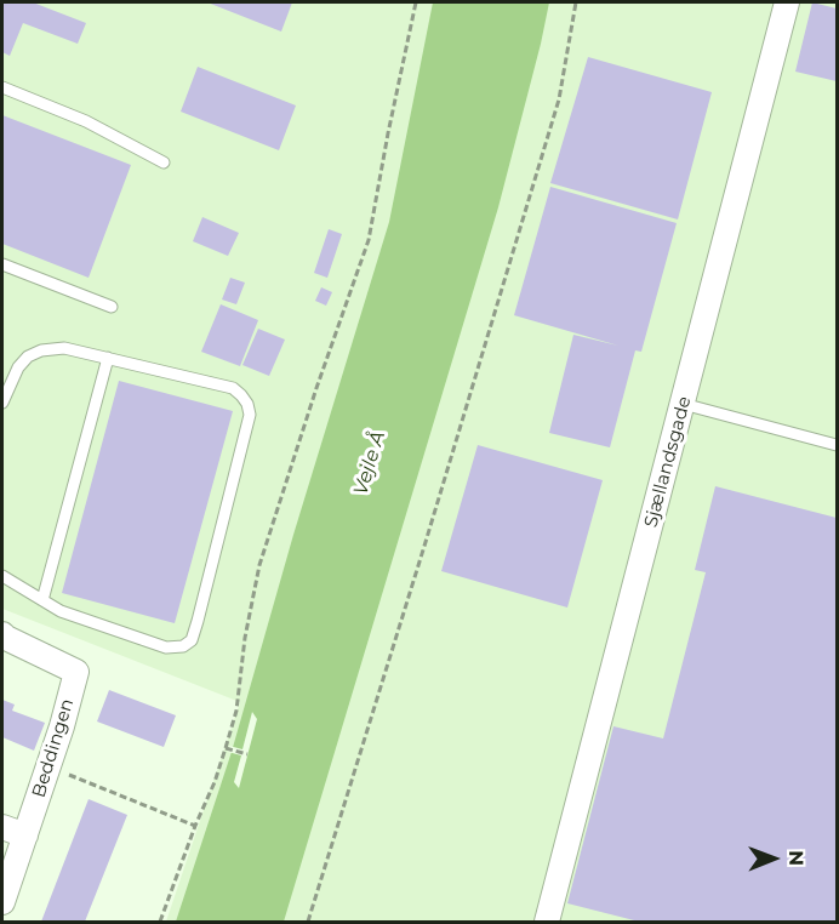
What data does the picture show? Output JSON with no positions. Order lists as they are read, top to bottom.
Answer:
{
  "streets": {
    "street": ["Sjællandsgade", "Beddingen"]
  },
  "water": ["Vejle Å"],
  "north": "right"
}
